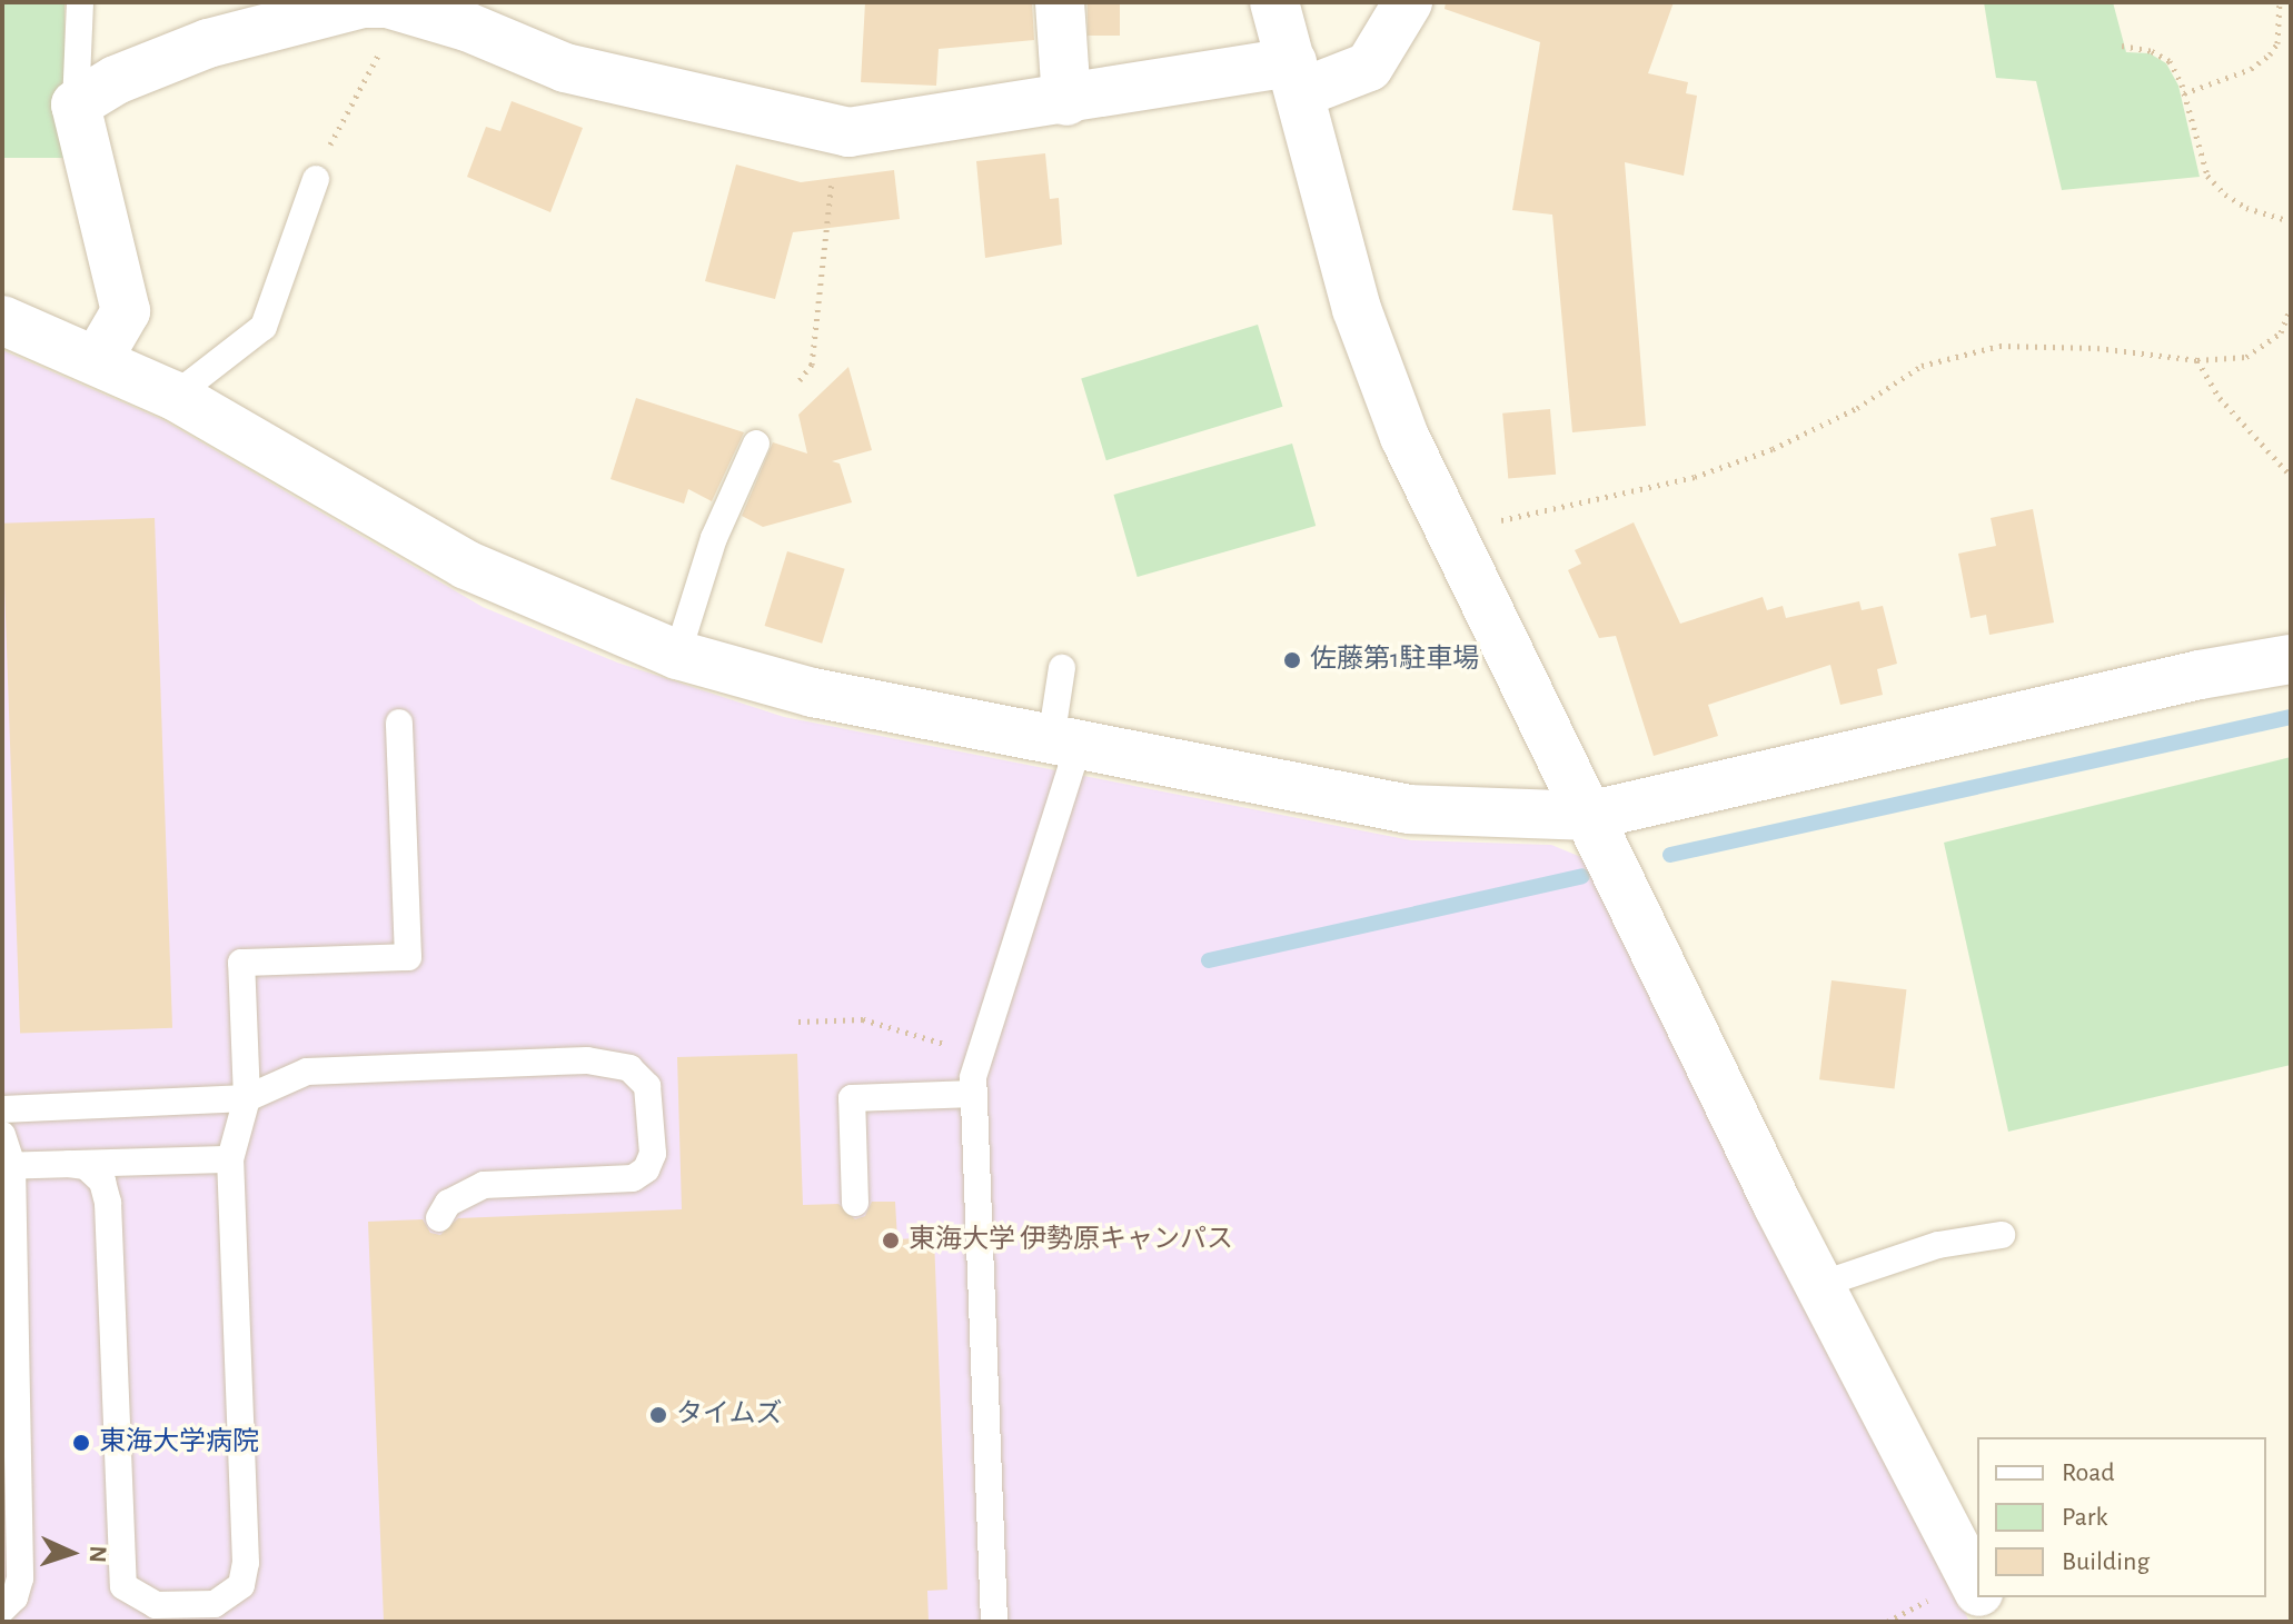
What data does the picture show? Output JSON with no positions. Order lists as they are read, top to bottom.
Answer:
{
  "places": [
    "佐藤第1駐車場",
    "東海大学 伊勢原キャンパス",
    "タイムズ",
    "東海大学病院"
  ],
  "legend": ["Road", "Park", "Building"],
  "north": "right"
}
